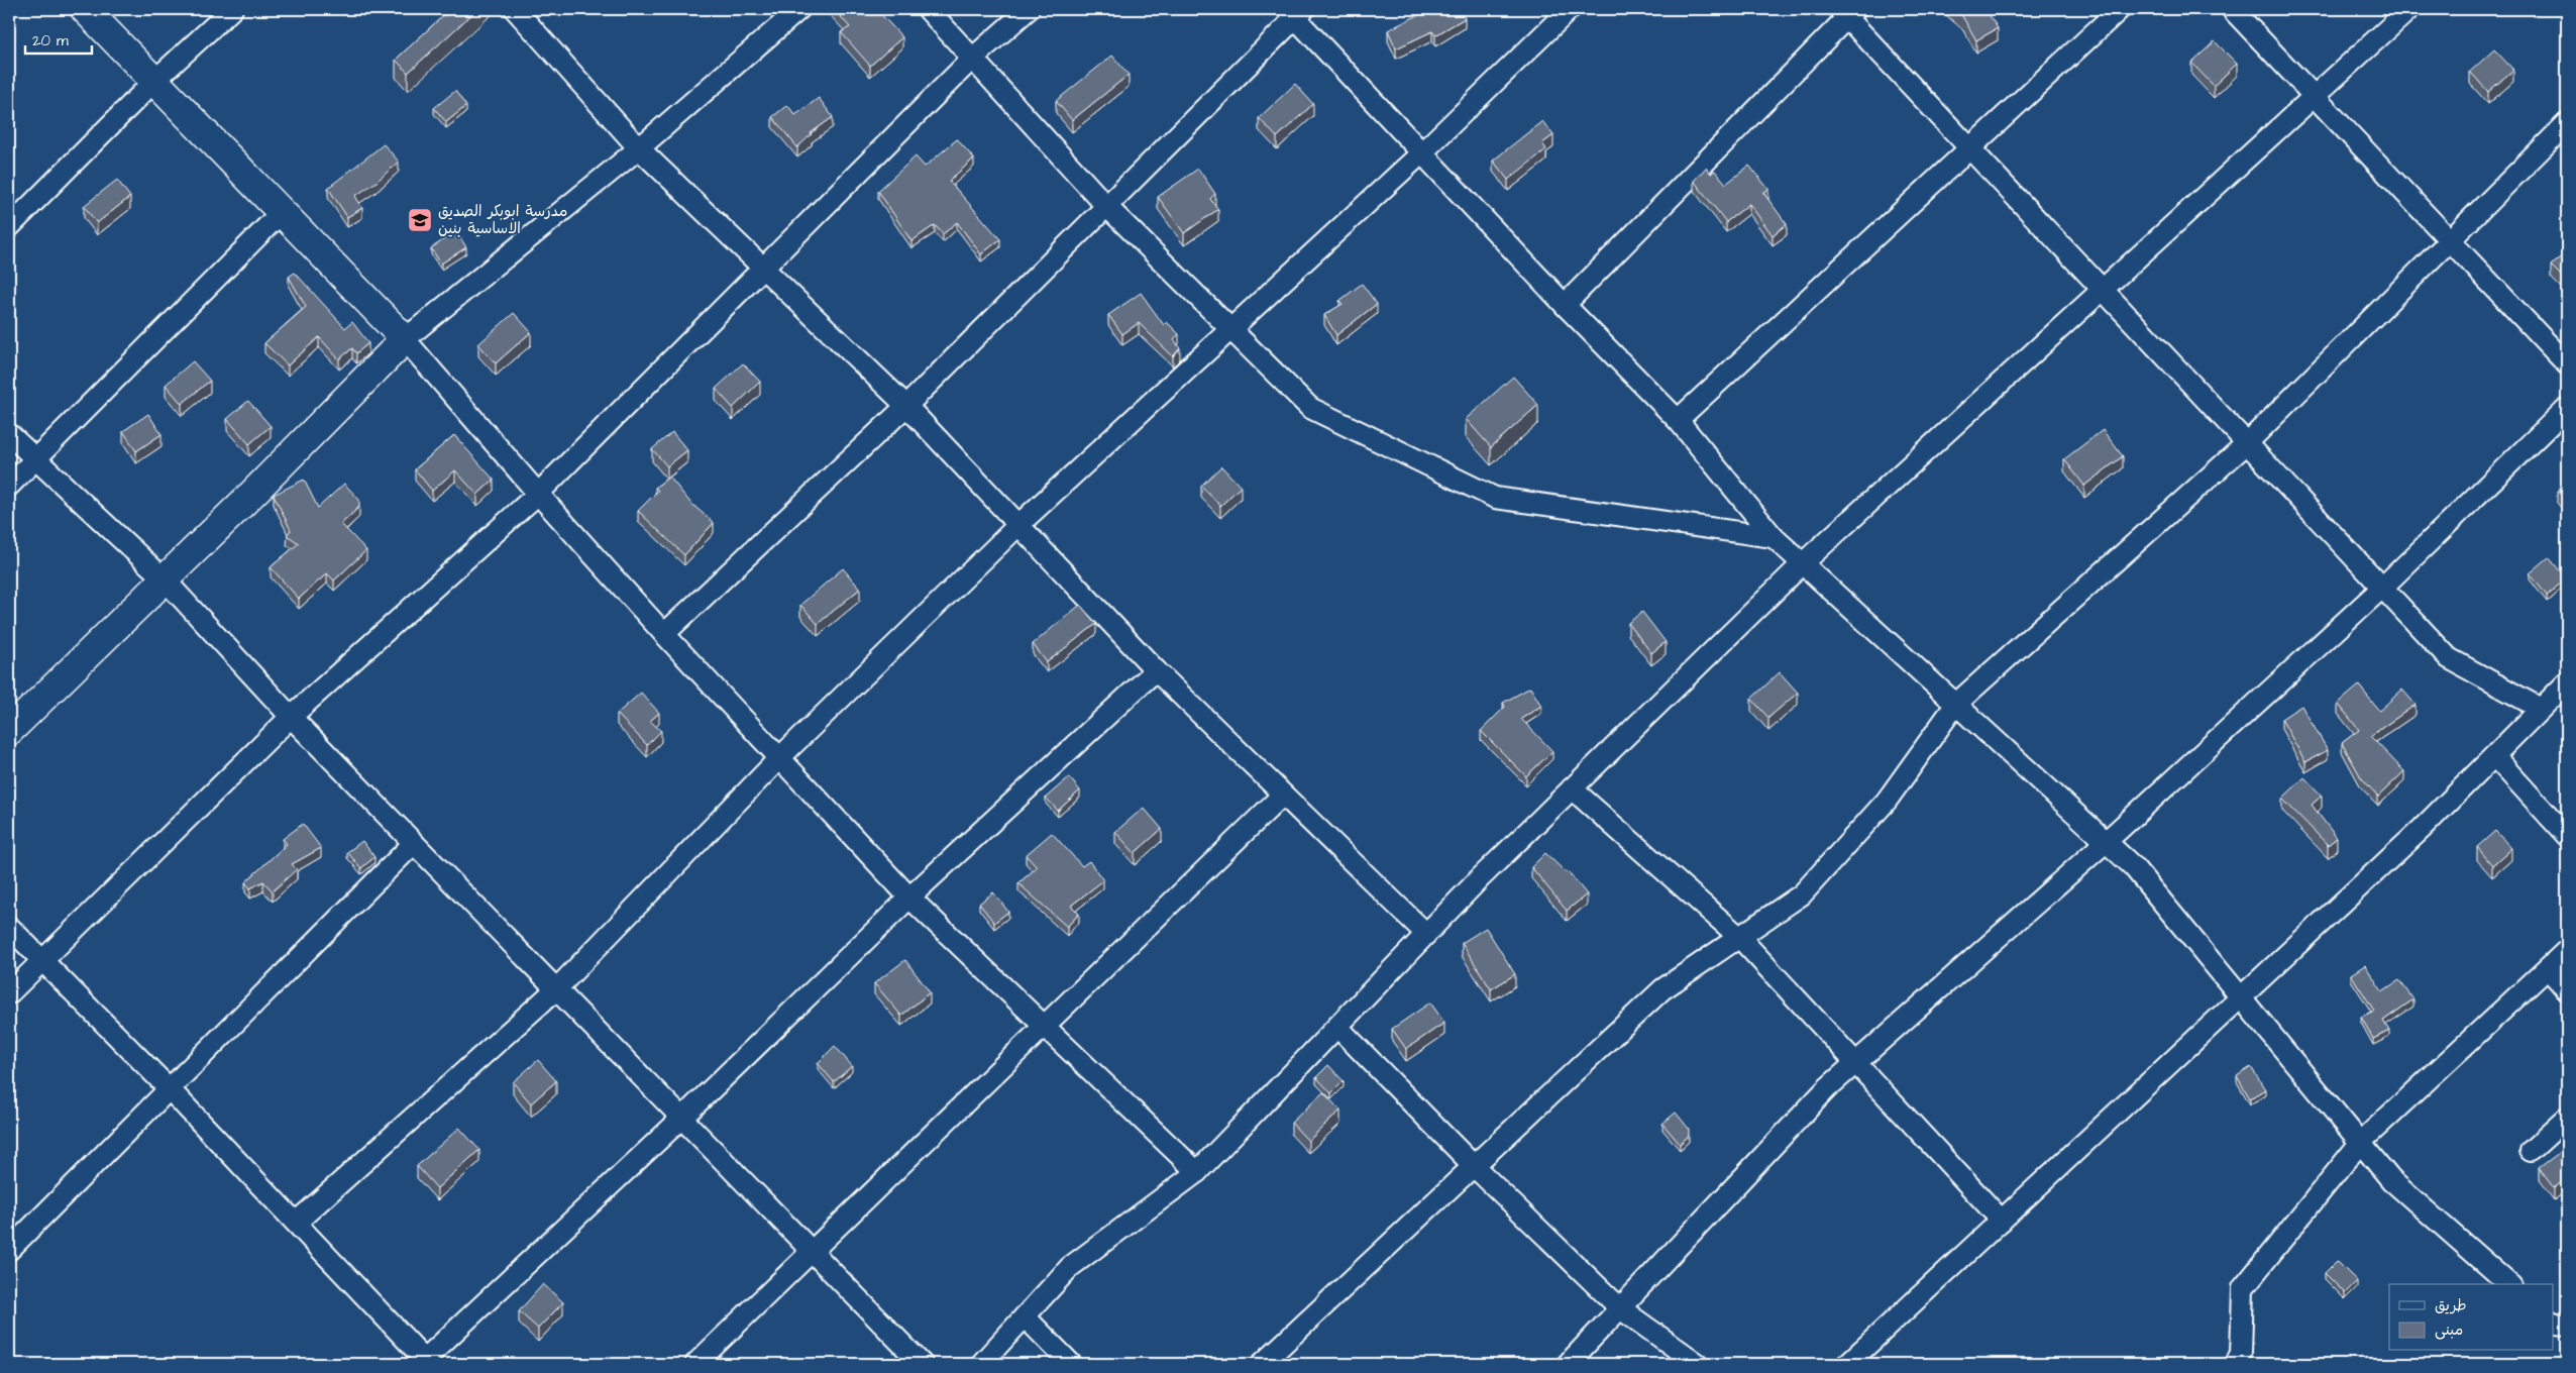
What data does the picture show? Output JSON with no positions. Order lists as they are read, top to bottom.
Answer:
{
  "places": {
    "school or university": ["مدرسة ابوبكر الصديق الاساسية بنين"]
  },
  "legend": ["طريق", "مبنى"],
  "scale_bar": "20 m"
}
